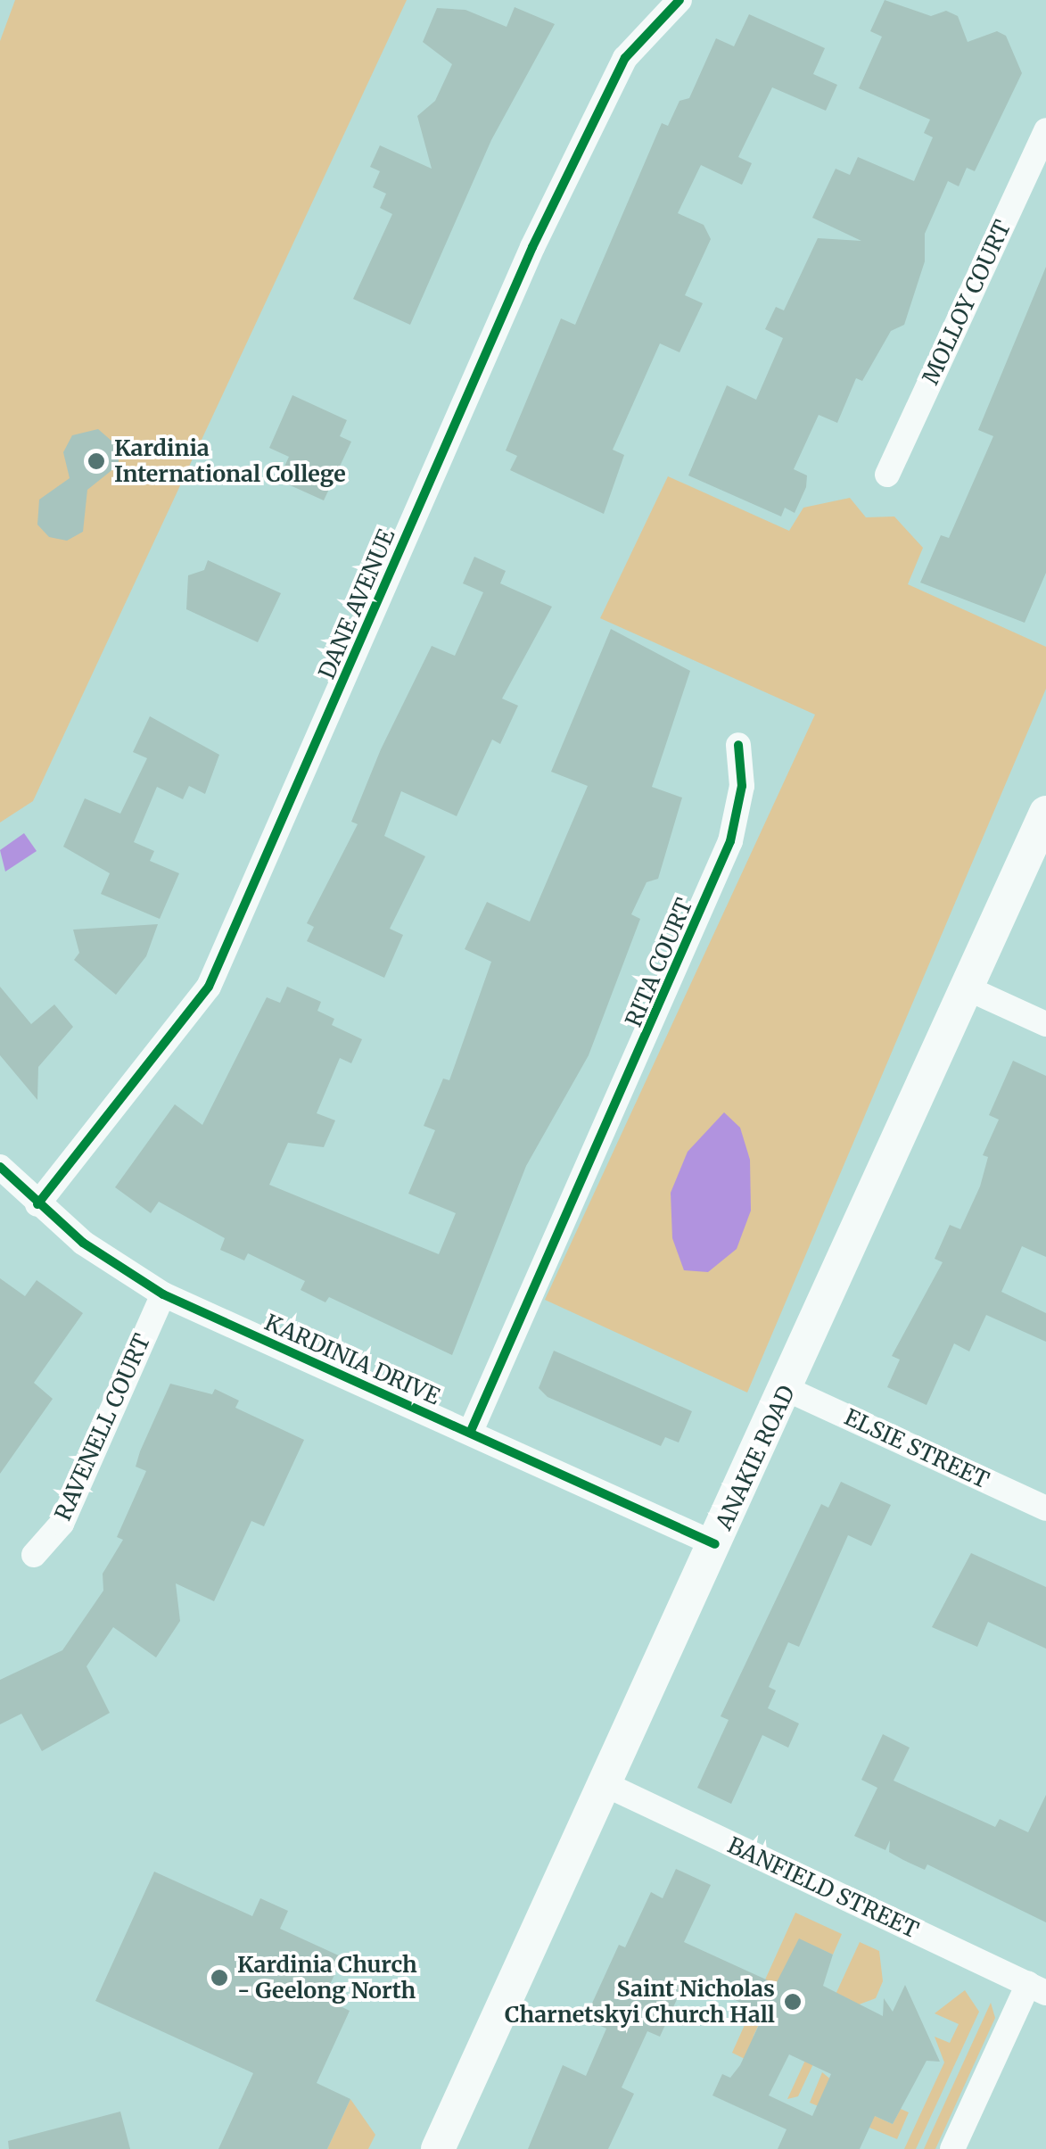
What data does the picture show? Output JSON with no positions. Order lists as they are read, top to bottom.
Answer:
{
  "streets": {
    "main road": ["ANAKIE ROAD"],
    "street": [
      "MOLLOY COURT",
      "DANE AVENUE",
      "RITA COURT",
      "KARDINIA DRIVE",
      "RAVENELL COURT",
      "ELSIE STREET",
      "BANFIELD STREET"
    ]
  },
  "crossings": [
    ["DANE AVENUE", "KARDINIA DRIVE"],
    ["RITA COURT", "KARDINIA DRIVE"],
    ["KARDINIA DRIVE", "RAVENELL COURT"],
    ["KARDINIA DRIVE", "ANAKIE ROAD"],
    ["ELSIE STREET", "ANAKIE ROAD"],
    ["ANAKIE ROAD", "BANFIELD STREET"]
  ],
  "places": ["Kardinia International College", "Kardinia Church - Geelong North", "Saint Nicholas Charnetskyi Church Hall"]
}
